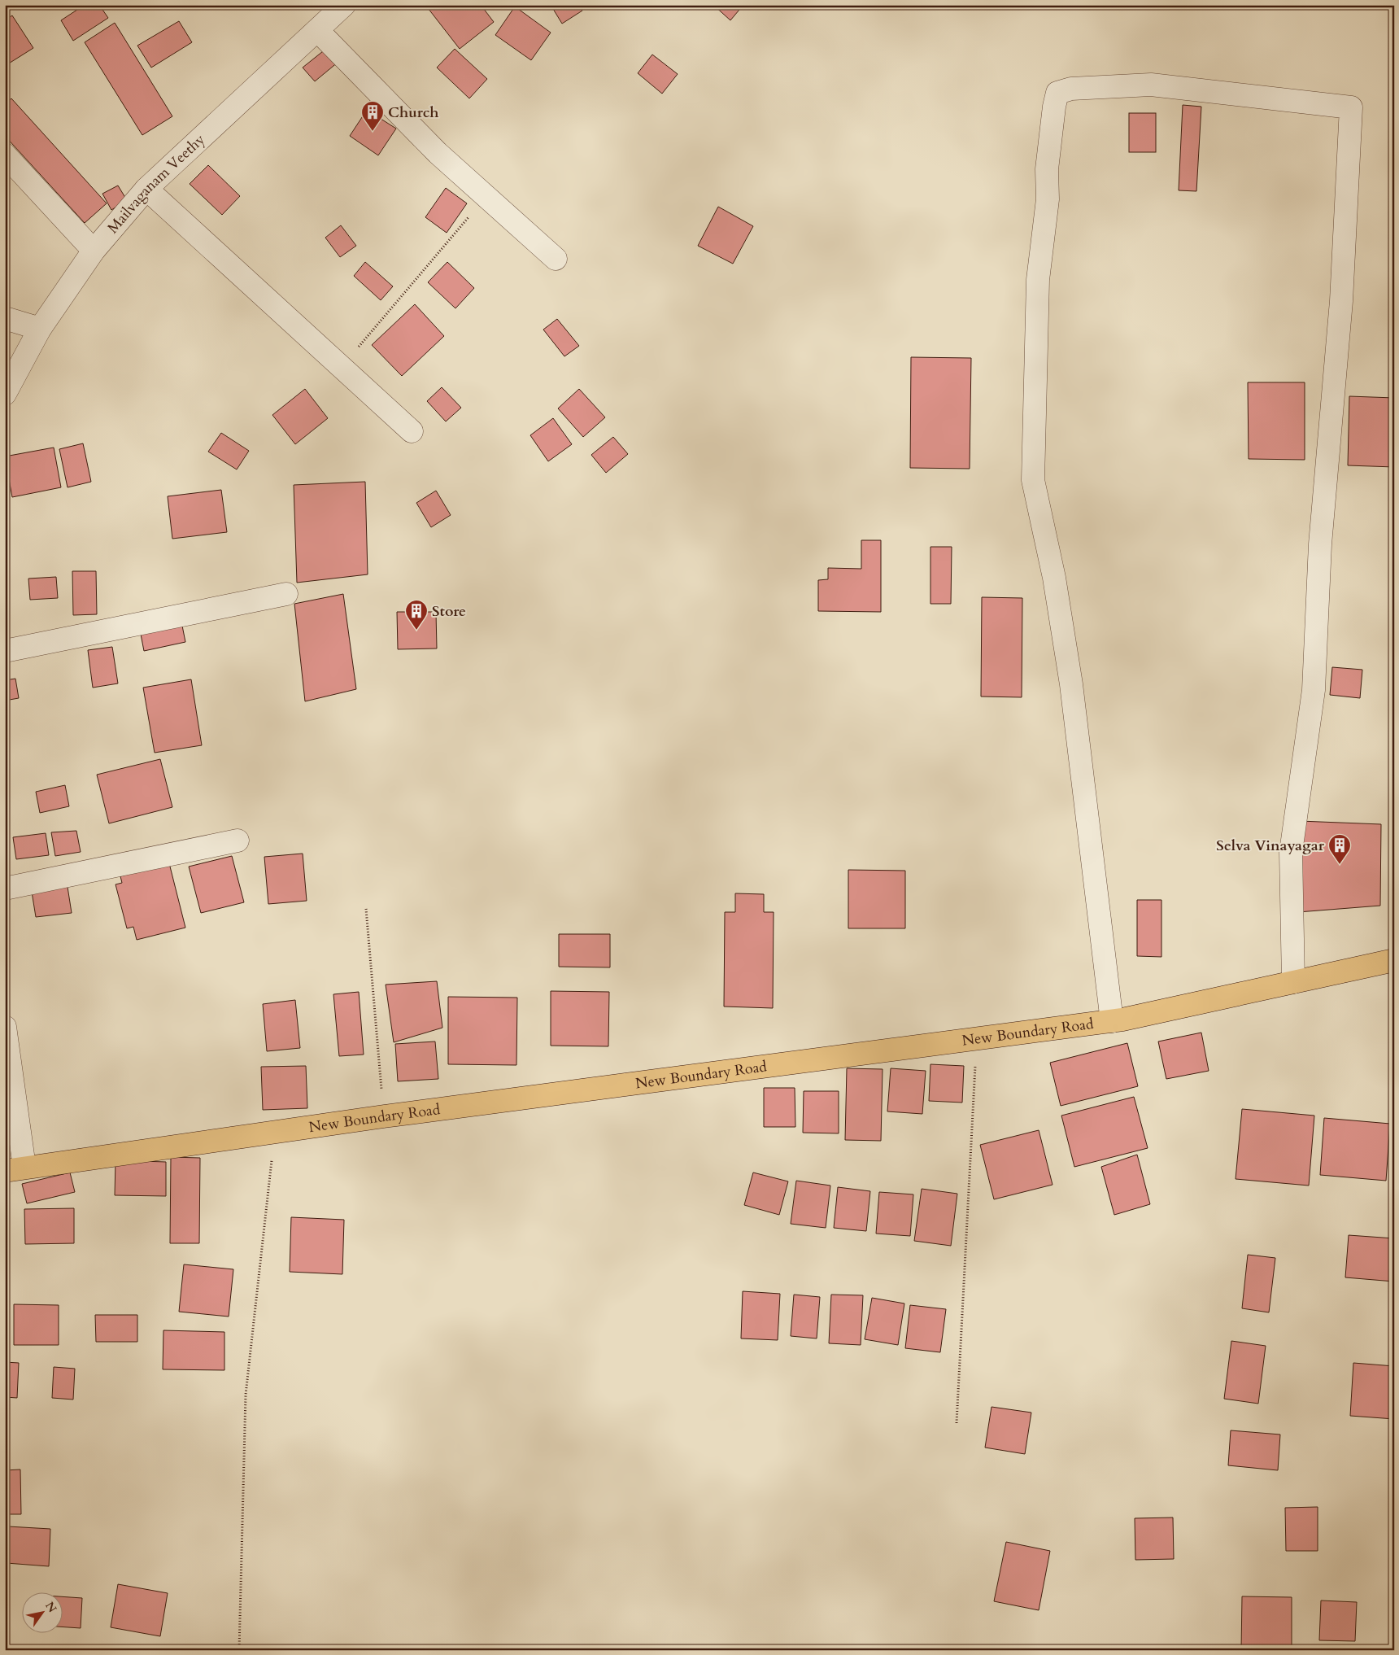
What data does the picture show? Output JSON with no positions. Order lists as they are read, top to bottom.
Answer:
{
  "streets": {
    "main road": ["New Boundary Road"],
    "street": ["Mailvaganam Veethy"]
  },
  "places": {
    "building": ["Church", "Store", "Selva Vinayagar"]
  },
  "north": "top right"
}
